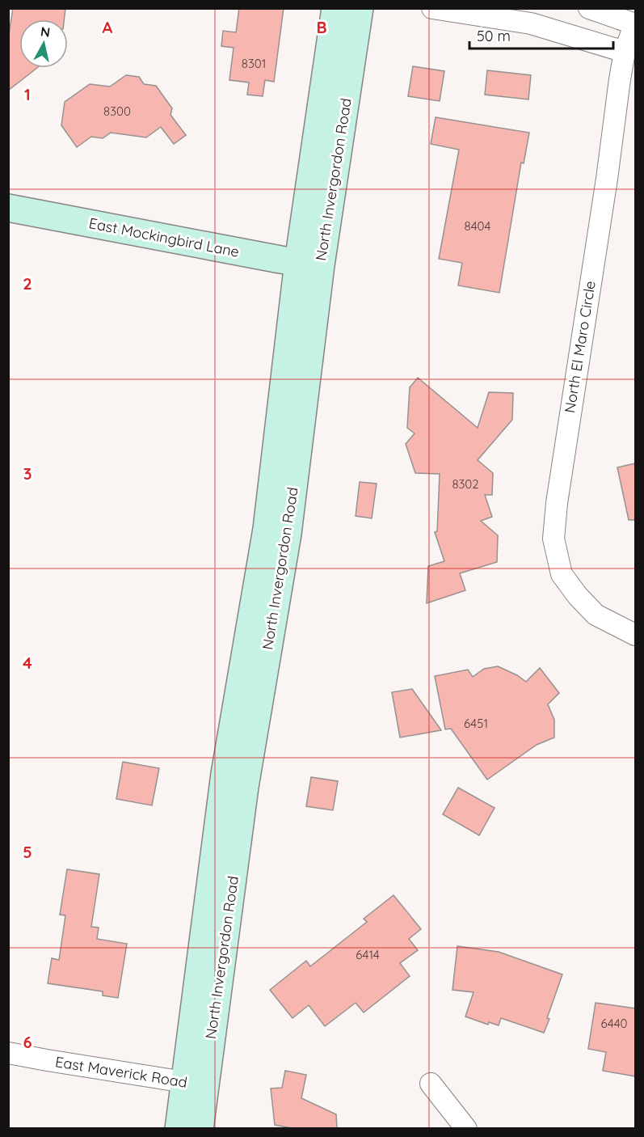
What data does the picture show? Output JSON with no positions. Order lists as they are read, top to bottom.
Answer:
{
  "streets": {
    "street": [
      "North Invergordon Road",
      "East Mockingbird Lane",
      "North El Maro Circle",
      "East Maverick Road"
    ]
  },
  "crossings": [
    ["North Invergordon Road", "East Mockingbird Lane"],
    ["North Invergordon Road", "East Maverick Road"]
  ],
  "house_numbers": [
    "8301",
    "8300",
    "8404",
    "8302",
    "6451",
    "6414",
    "6440"
  ],
  "scale_bar": "50 m",
  "north": "top",
  "grid": {
    "columns": ["A", "B"],
    "rows": [
      "1",
      "2",
      "3",
      "4",
      "5",
      "6"
    ]
  }
}
